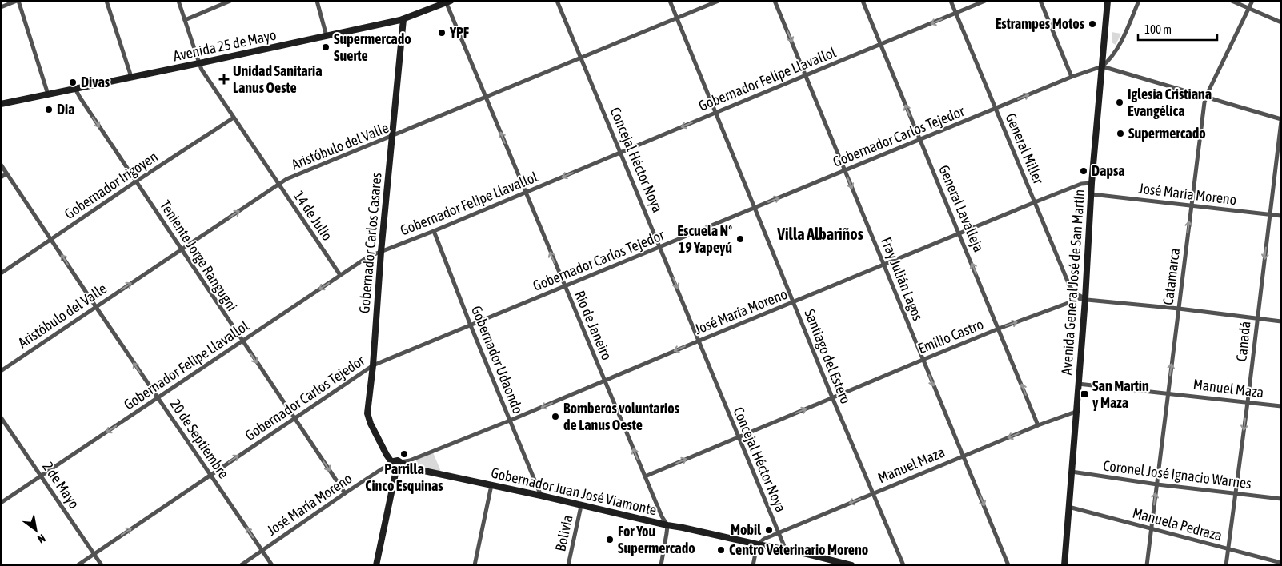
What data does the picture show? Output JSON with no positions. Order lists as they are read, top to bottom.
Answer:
{
  "streets": {
    "street": [
      "Avenida 25 de Mayo",
      "Gobernador Felipe Llavallol",
      "Gobernador Carlos Tejedor",
      "Aristóbulo del Valle",
      "General Miller",
      "Concejal Héctor Noya",
      "Gobernador Irigoyen",
      "José María Moreno",
      "General Lavalleja",
      "14 de Julio",
      "Gobernador Carlos Casares",
      "Teniente Jorge Rangugni",
      "Catamarca",
      "Fray Julián Lagos",
      "Avenida General José de San Martín",
      "Río de Janeiro",
      "Emilio Castro",
      "Canadá",
      "Santiago del Estero",
      "Gobernador Udaondo",
      "Manuel Maza",
      "20 de Septiembre",
      "Coronel José Ignacio Warnes",
      "2 de Mayo",
      "Gobernador Juan José Viamonte",
      "Manuela Pedraza",
      "Bolivia"
    ]
  },
  "crossings": [
    ["Avenida 25 de Mayo", "14 de Julio"],
    ["Avenida 25 de Mayo", "Gobernador Carlos Casares"],
    ["Avenida 25 de Mayo", "Teniente Jorge Rangugni"],
    ["Avenida 25 de Mayo", "Río de Janeiro"],
    ["Gobernador Felipe Llavallol", "General Miller"],
    ["Gobernador Felipe Llavallol", "Concejal Héctor Noya"],
    ["Gobernador Felipe Llavallol", "General Lavalleja"],
    ["Gobernador Felipe Llavallol", "14 de Julio"],
    ["Gobernador Felipe Llavallol", "Gobernador Carlos Casares"],
    ["Gobernador Felipe Llavallol", "Teniente Jorge Rangugni"],
    ["Gobernador Felipe Llavallol", "Fray Julián Lagos"],
    ["Gobernador Felipe Llavallol", "Río de Janeiro"],
    ["Gobernador Felipe Llavallol", "Santiago del Estero"],
    ["Gobernador Felipe Llavallol", "Gobernador Udaondo"],
    ["Gobernador Felipe Llavallol", "20 de Septiembre"],
    ["Gobernador Felipe Llavallol", "2 de Mayo"],
    ["Gobernador Carlos Tejedor", "General Miller"],
    ["Gobernador Carlos Tejedor", "Concejal Héctor Noya"],
    ["Gobernador Carlos Tejedor", "General Lavalleja"],
    ["Gobernador Carlos Tejedor", "Gobernador Carlos Casares"],
    ["Gobernador Carlos Tejedor", "Teniente Jorge Rangugni"],
    ["Gobernador Carlos Tejedor", "Fray Julián Lagos"],
    ["Gobernador Carlos Tejedor", "Avenida General José de San Martín"],
    ["Gobernador Carlos Tejedor", "Río de Janeiro"],
    ["Gobernador Carlos Tejedor", "Santiago del Estero"],
    ["Gobernador Carlos Tejedor", "Gobernador Udaondo"],
    ["Gobernador Carlos Tejedor", "20 de Septiembre"],
    ["Gobernador Carlos Tejedor", "2 de Mayo"],
    ["Aristóbulo del Valle", "Concejal Héctor Noya"],
    ["Aristóbulo del Valle", "14 de Julio"],
    ["Aristóbulo del Valle", "Gobernador Carlos Casares"],
    ["Aristóbulo del Valle", "Teniente Jorge Rangugni"],
    ["Aristóbulo del Valle", "Río de Janeiro"],
    ["Aristóbulo del Valle", "Santiago del Estero"],
    ["Aristóbulo del Valle", "20 de Septiembre"],
    ["General Miller", "José María Moreno"],
    ["General Miller", "Avenida General José de San Martín"],
    ["General Miller", "Emilio Castro"],
    ["Concejal Héctor Noya", "José María Moreno"],
    ["Concejal Héctor Noya", "Emilio Castro"],
    ["Concejal Héctor Noya", "Manuel Maza"],
    ["Concejal Héctor Noya", "Gobernador Juan José Viamonte"],
    ["Gobernador Irigoyen", "14 de Julio"],
    ["Gobernador Irigoyen", "Teniente Jorge Rangugni"],
    ["Gobernador Irigoyen", "20 de Septiembre"],
    ["José María Moreno", "General Lavalleja"],
    ["José María Moreno", "Gobernador Carlos Casares"],
    ["José María Moreno", "Teniente Jorge Rangugni"],
    ["José María Moreno", "Catamarca"],
    ["José María Moreno", "Fray Julián Lagos"],
    ["José María Moreno", "Avenida General José de San Martín"],
    ["José María Moreno", "Río de Janeiro"],
    ["José María Moreno", "Canadá"],
    ["José María Moreno", "Santiago del Estero"],
    ["José María Moreno", "Gobernador Udaondo"],
    ["José María Moreno", "20 de Septiembre"],
    ["José María Moreno", "Gobernador Juan José Viamonte"],
    ["General Lavalleja", "Emilio Castro"],
    ["General Lavalleja", "Manuel Maza"],
    ["Gobernador Carlos Casares", "Gobernador Juan José Viamonte"],
    ["Catamarca", "Emilio Castro"],
    ["Catamarca", "Manuel Maza"],
    ["Catamarca", "Coronel José Ignacio Warnes"],
    ["Catamarca", "Manuela Pedraza"],
    ["Fray Julián Lagos", "Emilio Castro"],
    ["Fray Julián Lagos", "Manuel Maza"],
    ["Avenida General José de San Martín", "Emilio Castro"],
    ["Avenida General José de San Martín", "Manuel Maza"],
    ["Avenida General José de San Martín", "Coronel José Ignacio Warnes"],
    ["Avenida General José de San Martín", "Manuela Pedraza"],
    ["Río de Janeiro", "Emilio Castro"],
    ["Río de Janeiro", "Gobernador Juan José Viamonte"],
    ["Emilio Castro", "Canadá"],
    ["Emilio Castro", "Santiago del Estero"],
    ["Canadá", "Manuel Maza"],
    ["Canadá", "Coronel José Ignacio Warnes"],
    ["Canadá", "Manuela Pedraza"],
    ["Santiago del Estero", "Manuel Maza"],
    ["Gobernador Udaondo", "Gobernador Juan José Viamonte"],
    ["Manuel Maza", "Gobernador Juan José Viamonte"],
    ["Gobernador Juan José Viamonte", "Bolivia"]
  ],
  "one_way": [
    "Gobernador Felipe Llavallol",
    "Gobernador Carlos Tejedor",
    "General Lavalleja",
    "Teniente Jorge Rangugni",
    "Catamarca",
    "Fray Julián Lagos",
    "Río de Janeiro",
    "Emilio Castro",
    "Canadá",
    "20 de Septiembre"
  ],
  "districts": ["Villa Albariños"],
  "places": {
    "other": [
      "Estrampes Motos",
      "YPF",
      "Supermercado Suerte",
      "Divas",
      "Iglesia Cristiana Evangélica",
      "Dia",
      "Supermercado",
      "Dapsa",
      "Escuela Nº 19 Yapeyú",
      "Bomberos voluntarios de Lanus Oeste",
      "Parrilla Cinco Esquinas",
      "Mobil",
      "For You Supermercado",
      "Centro Veterinario Moreno"
    ],
    "health": ["Unidad Sanitaria Lanus Oeste"],
    "transit": ["San Martín y Maza"]
  },
  "scale_bar": "100 m",
  "north": "bottom right"
}
